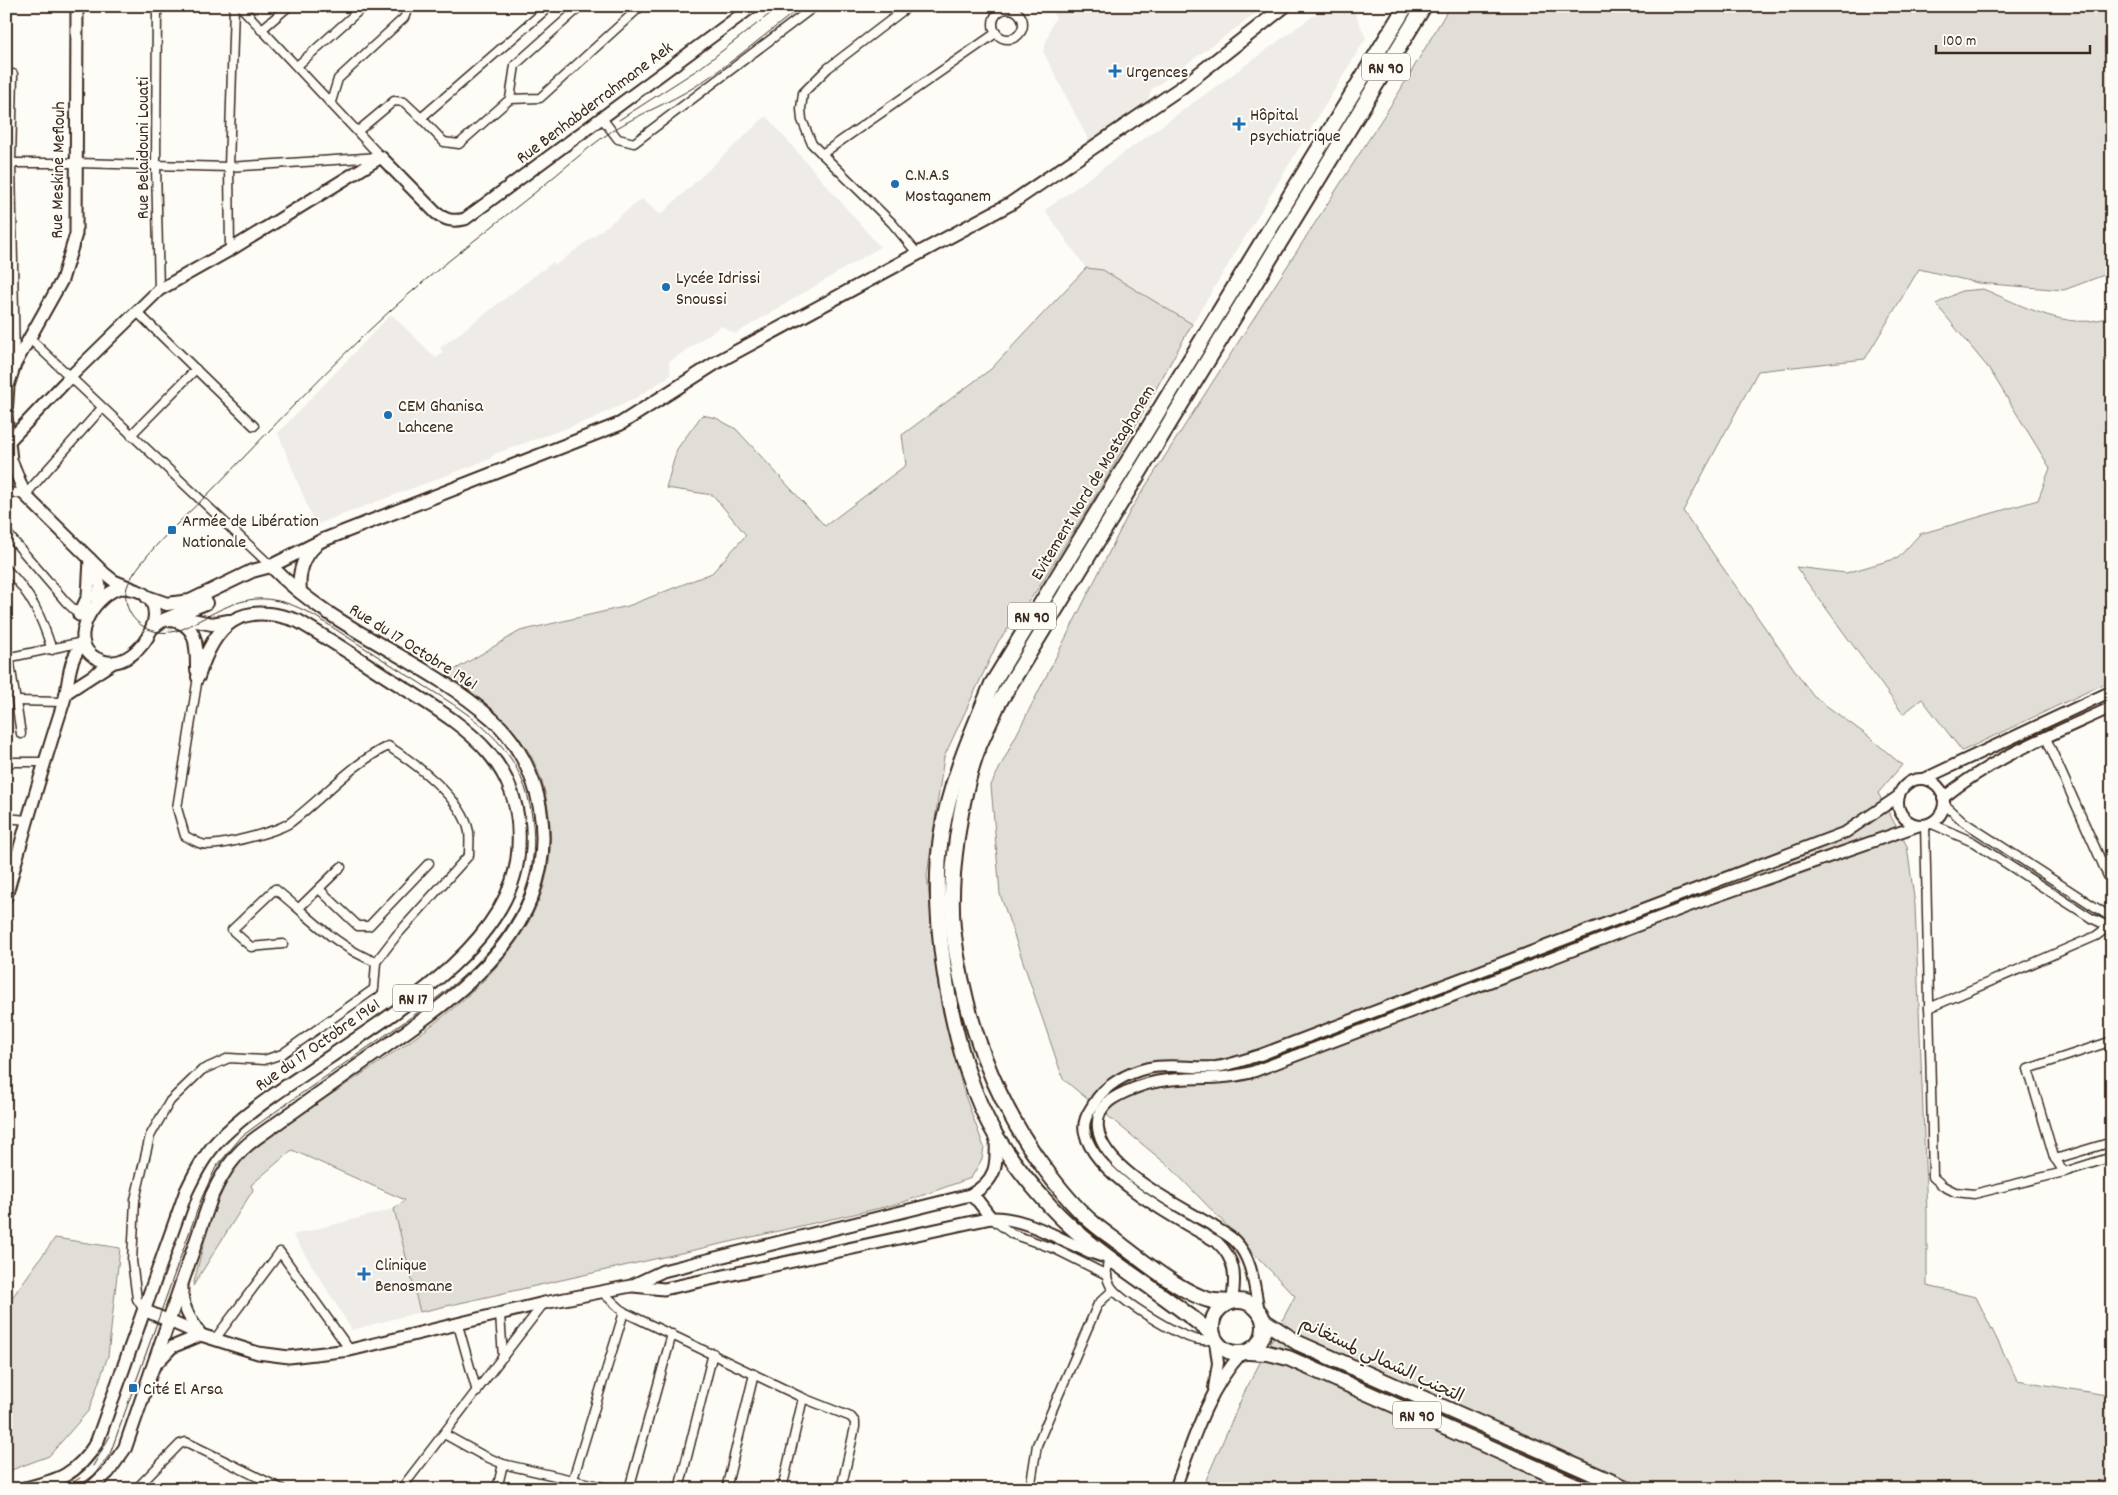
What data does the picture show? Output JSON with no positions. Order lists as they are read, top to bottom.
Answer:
{
  "streets": {
    "highway": ["RN 90", "Evitement Nord de Mostaghanem", "التجنب الشمالي لمستغانم"],
    "main road": [
      "Rue Benhabderrahmane Aek",
      "Rue Meskine Meflouh",
      "Rue du 17 Octobre 1961",
      "RN 17"
    ],
    "street": ["Rue Belaidouni Louati"]
  },
  "crossings": [
    ["RN 90", "Evitement Nord de Mostaghanem"],
    ["RN 90", "التجنب الشمالي لمستغانم"],
    ["Evitement Nord de Mostaghanem", "التجنب الشمالي لمستغانم"]
  ],
  "places": {
    "health": ["Urgences", "Hôpital psychiatrique", "Clinique Benosmane"],
    "other": ["C.N.A.S Mostaganem", "Lycée Idrissi Snoussi", "CEM Ghanisa Lahcene"],
    "transit": ["Armée de Libération Nationale", "Cité El Arsa"]
  },
  "scale_bar": "100 m"
}
